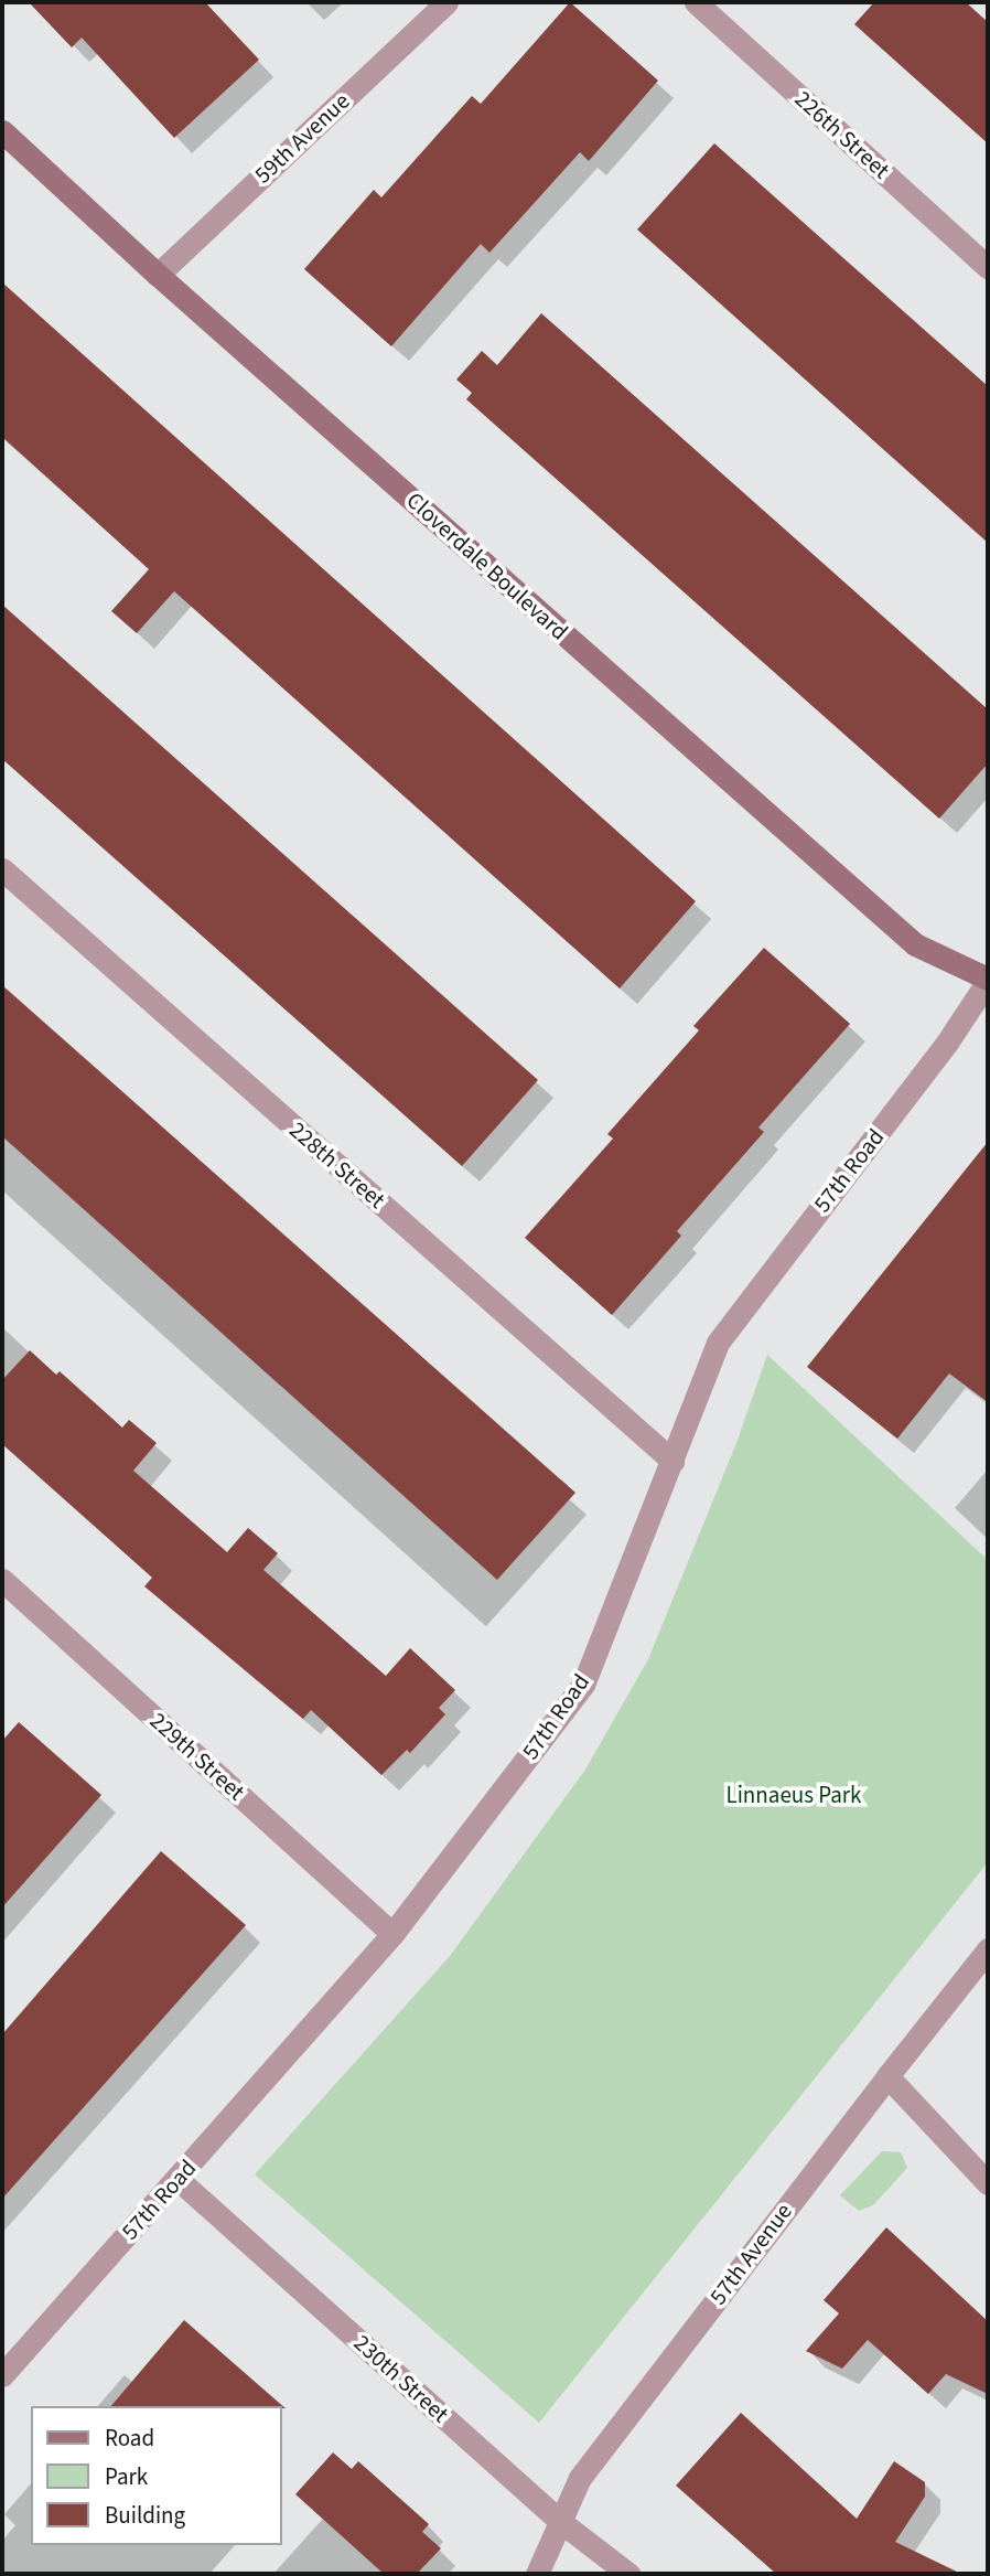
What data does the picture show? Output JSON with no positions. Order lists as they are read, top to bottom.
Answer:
{
  "streets": {
    "street": [
      "226th Street",
      "59th Avenue",
      "Cloverdale Boulevard",
      "228th Street",
      "57th Road",
      "229th Street",
      "57th Avenue",
      "230th Street"
    ]
  },
  "crossings": [
    ["59th Avenue", "Cloverdale Boulevard"],
    ["Cloverdale Boulevard", "57th Road"],
    ["228th Street", "57th Road"],
    ["57th Road", "229th Street"],
    ["57th Road", "230th Street"],
    ["57th Avenue", "230th Street"]
  ],
  "parks": ["Linnaeus Park"],
  "legend": ["Road", "Park", "Building"]
}
